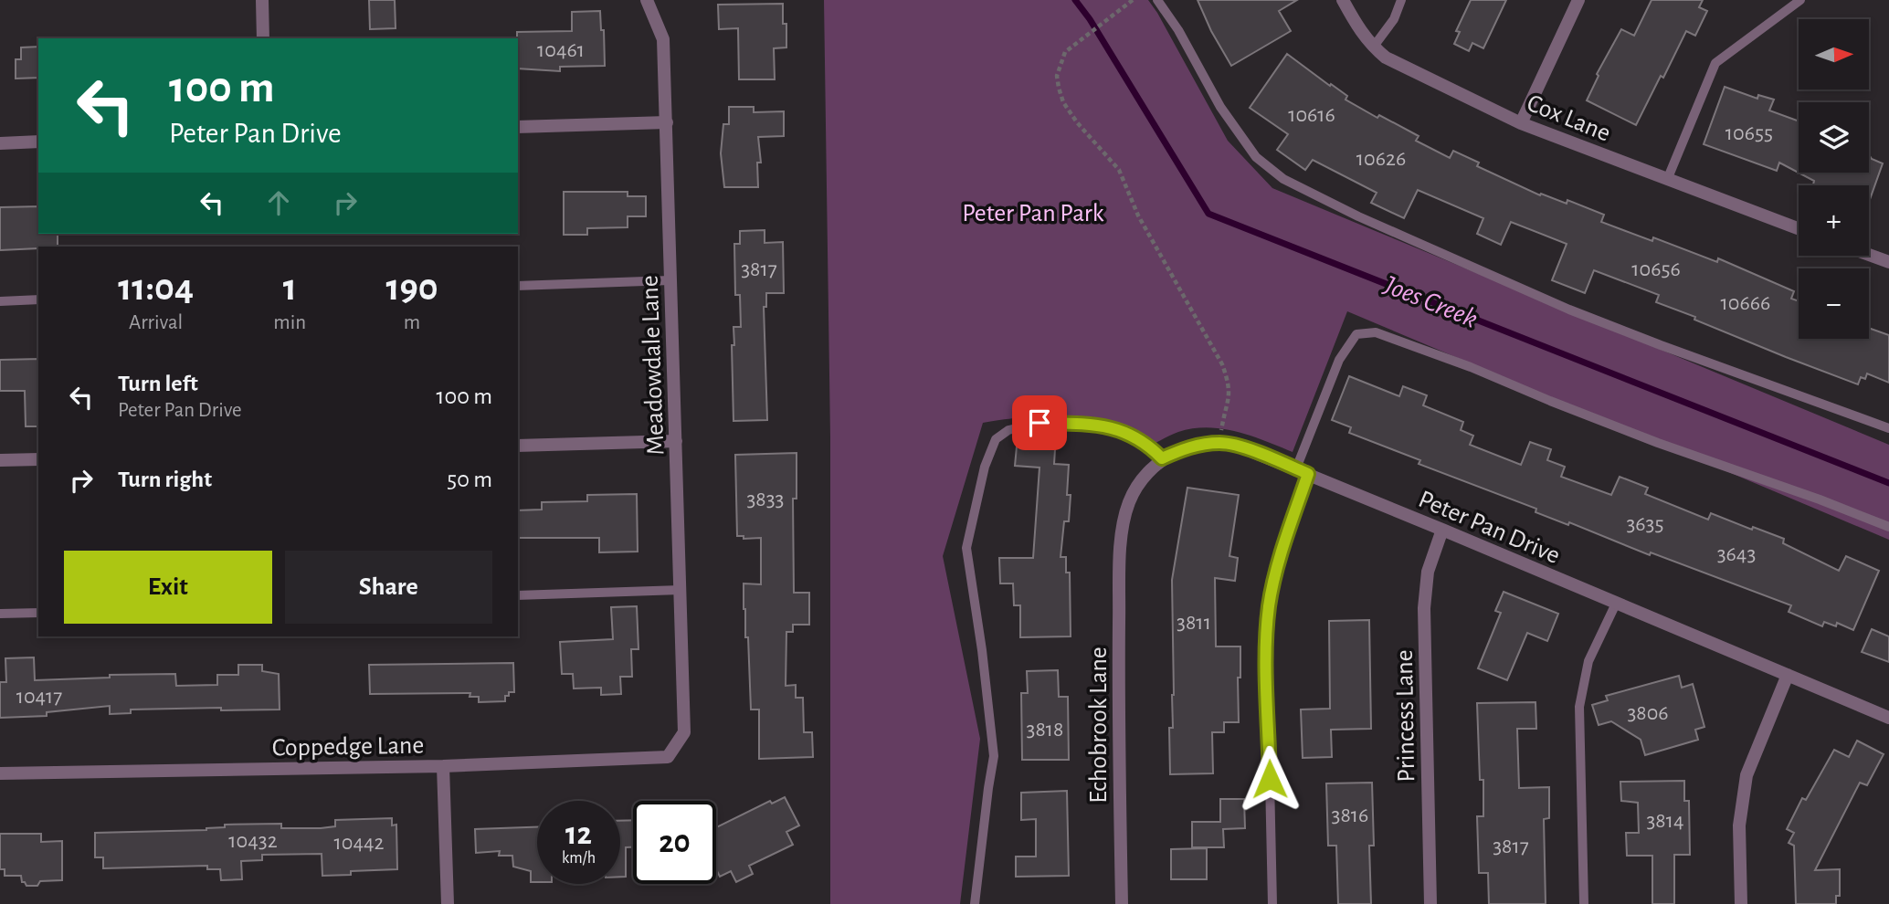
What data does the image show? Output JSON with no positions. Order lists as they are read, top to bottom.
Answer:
{
  "streets": {
    "street": [
      "Cox Lane",
      "Meadowdale Lane",
      "Peter Pan Drive",
      "Princess Lane",
      "Echobrook Lane",
      "Coppedge Lane"
    ]
  },
  "crossings": [
    ["Meadowdale Lane", "Coppedge Lane"],
    ["Peter Pan Drive", "Princess Lane"],
    ["Peter Pan Drive", "Echobrook Lane"]
  ],
  "water": ["Joes Creek"],
  "parks": ["Peter Pan Park"],
  "house_numbers": [
    "10461",
    "10616",
    "10655",
    "10626",
    "3817",
    "10656",
    "10666",
    "3833",
    "3635",
    "3643",
    "3811",
    "10417",
    "3806",
    "3818",
    "3816",
    "3814",
    "10432",
    "10442",
    "3817"
  ],
  "north": "right",
  "page": {
    "map_buttons": ["+", "−"],
    "turn": ["100 m", "Peter Pan Drive"],
    "eta": [
      "11:04",
      "Arrival",
      "1",
      "min",
      "190",
      "m"
    ],
    "list": [
      {
        "name": "Turn left",
        "note": "Peter Pan Drive",
        "value": "100 m"
      },
      {
        "name": "Turn right",
        "value": "50 m"
      }
    ],
    "buttons": ["Exit", "Share"],
    "speed": "12 km/h",
    "limit": "20"
  }
}
